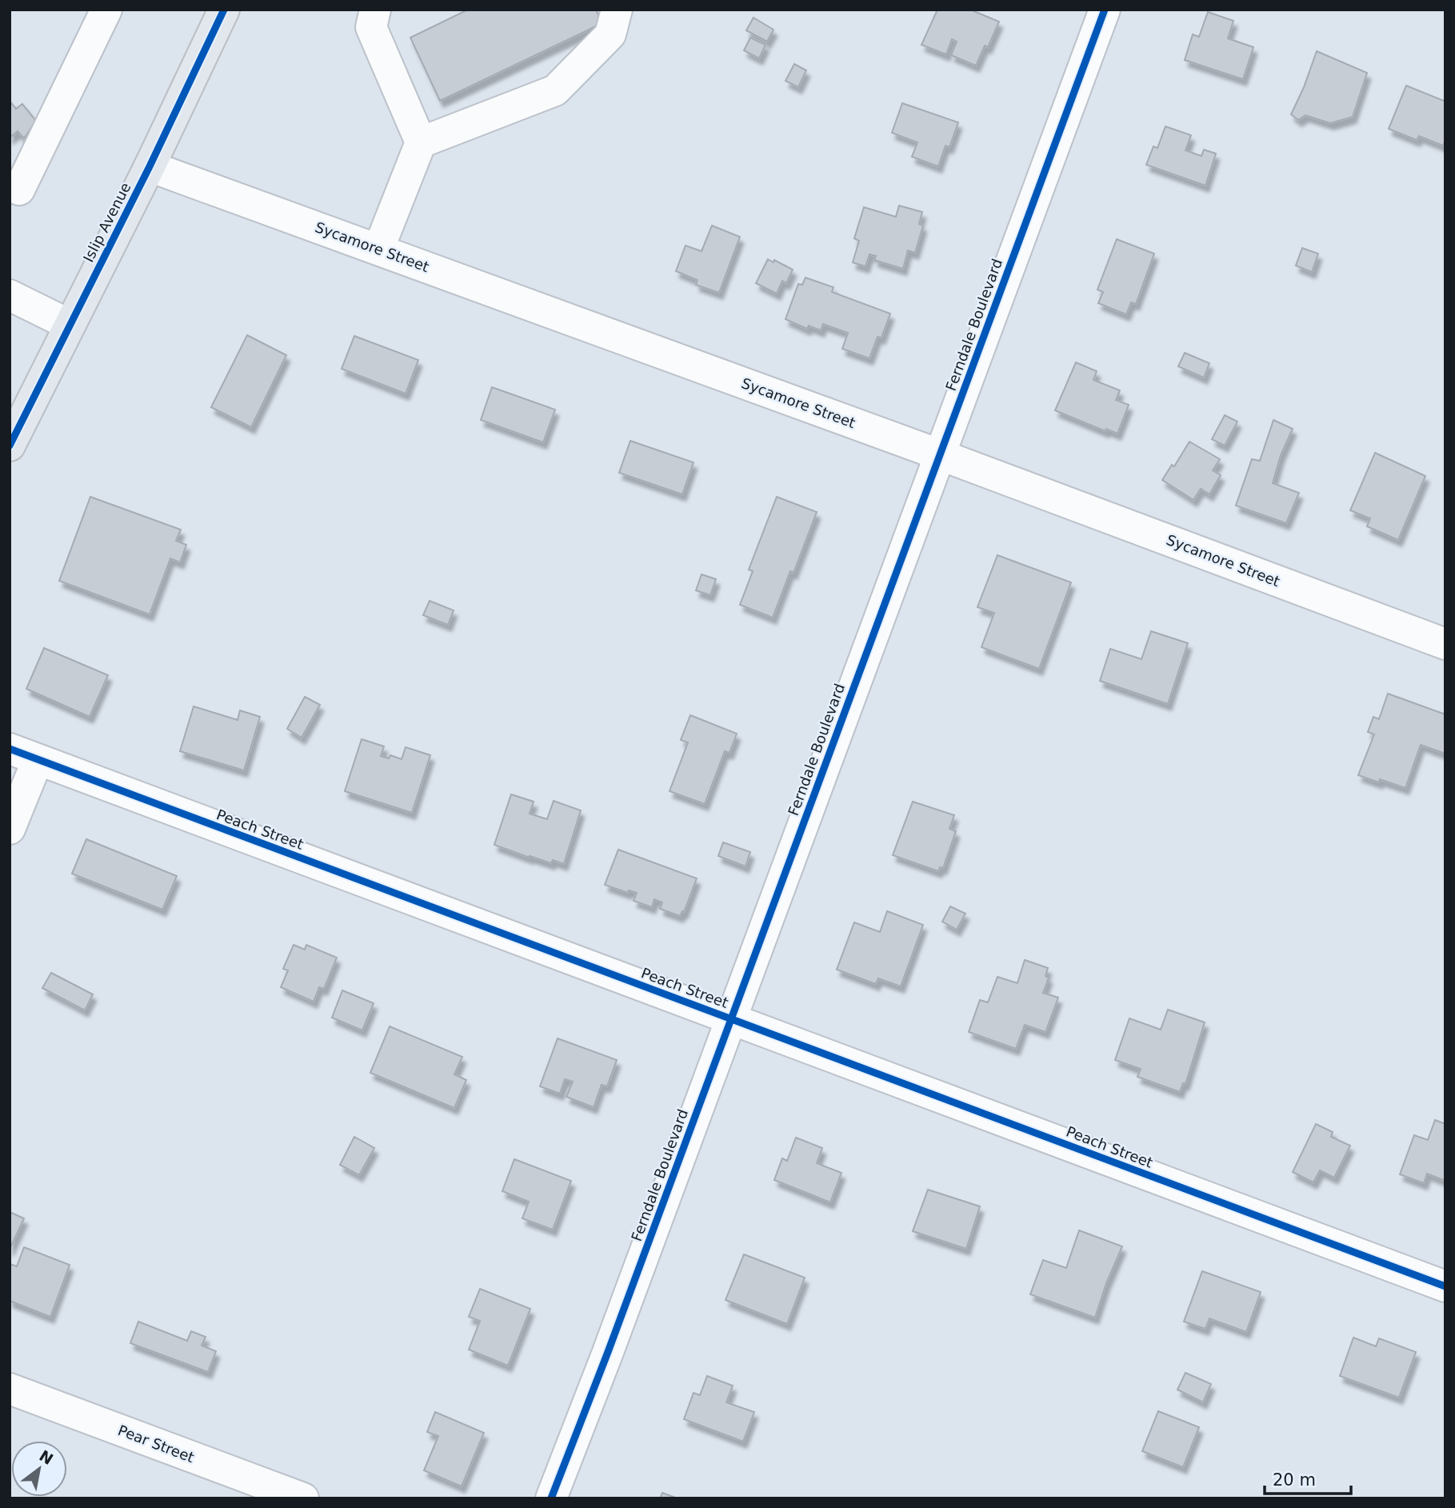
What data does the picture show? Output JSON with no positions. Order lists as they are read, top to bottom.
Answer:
{
  "streets": {
    "main road": ["Islip Avenue"],
    "street": [
      "Sycamore Street",
      "Ferndale Boulevard",
      "Peach Street",
      "Pear Street"
    ]
  },
  "crossings": [
    ["Islip Avenue", "Sycamore Street"],
    ["Sycamore Street", "Ferndale Boulevard"],
    ["Ferndale Boulevard", "Peach Street"]
  ],
  "scale_bar": "20 m",
  "north": "top right"
}
